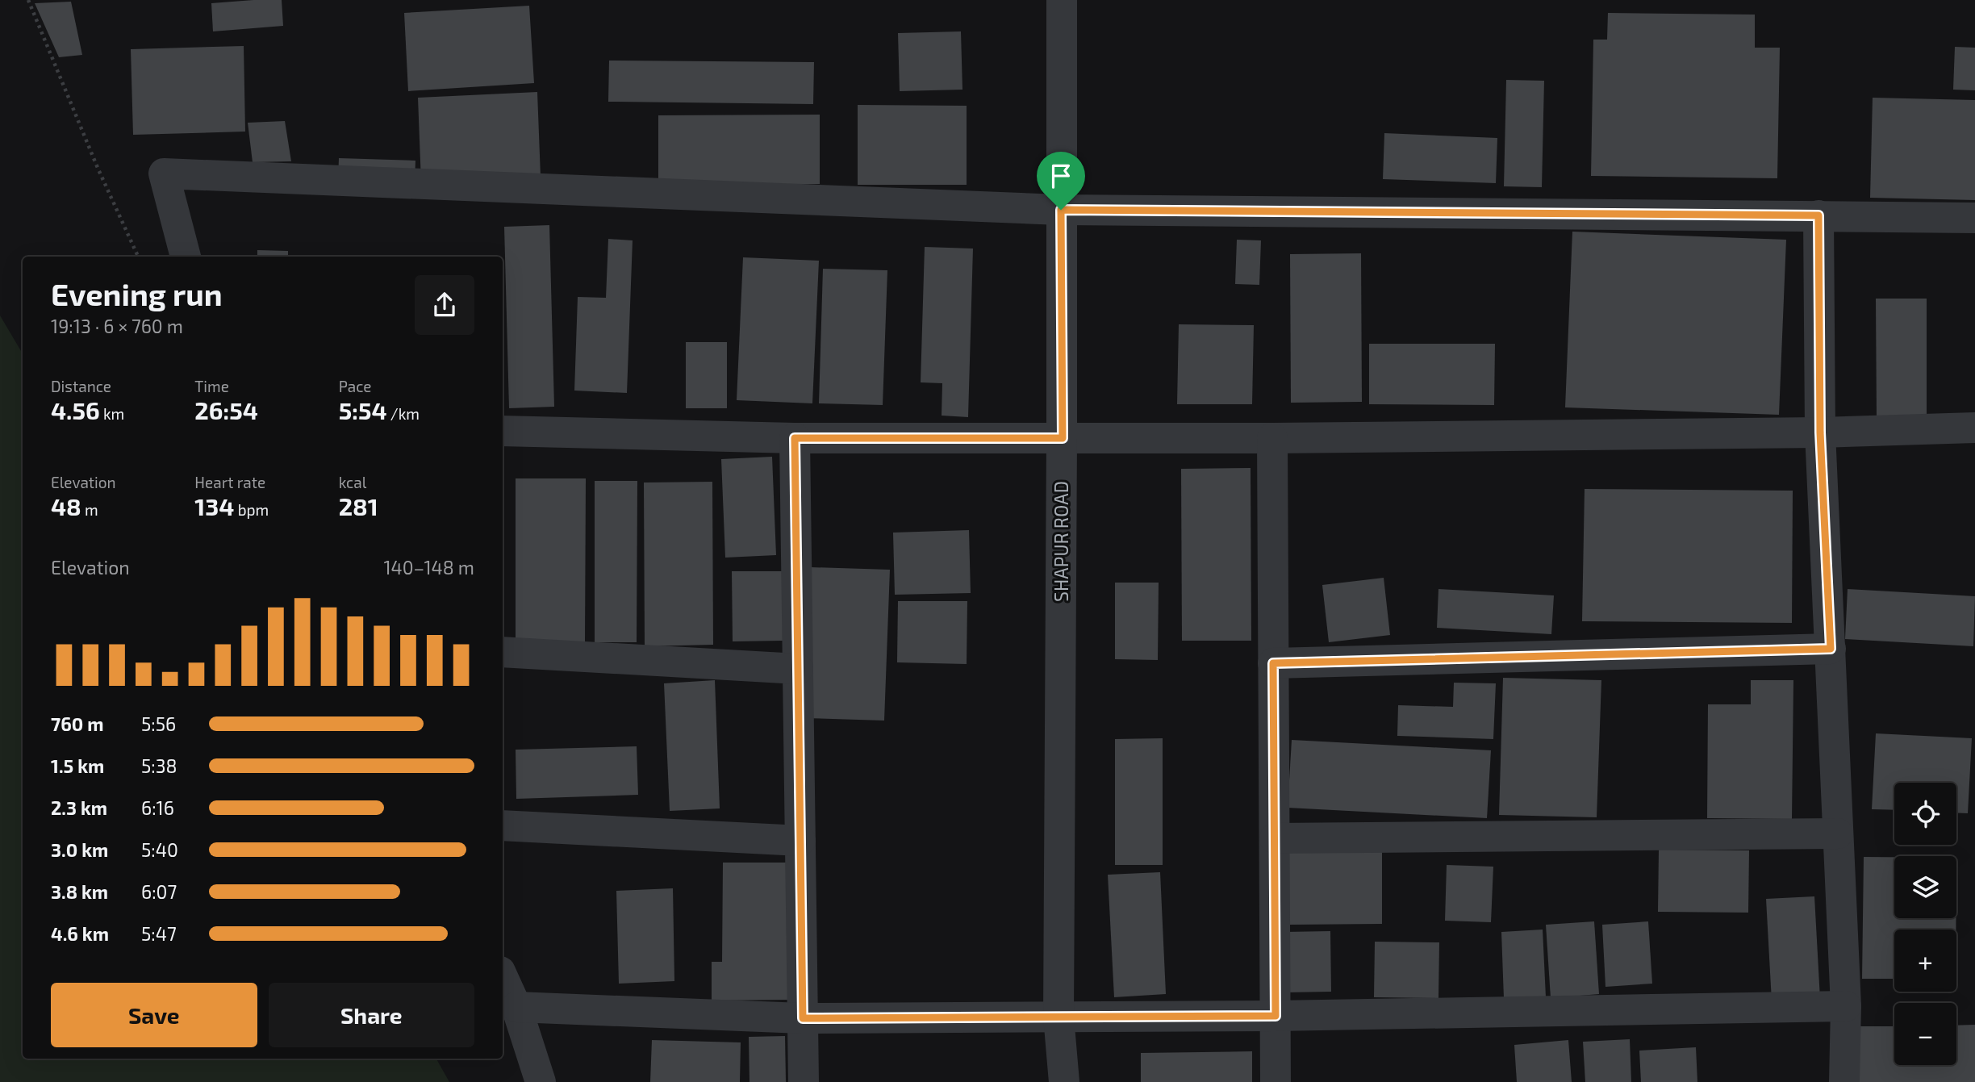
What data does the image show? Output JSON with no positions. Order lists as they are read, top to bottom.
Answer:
{
  "streets": {
    "street": ["SHAPUR ROAD"]
  },
  "page": {
    "heading": ["Evening run", "19:13 · 6 × 760 m"],
    "stats": [
      ["Distance", "4.56 km"],
      ["Time", "26:54"],
      ["Pace", "5:54 /km"],
      ["Elevation", "48 m"],
      ["Heart rate", "134 bpm"],
      ["kcal", "281"]
    ],
    "chart": ["Elevation", "140–148 m"],
    "list": [
      {
        "name": "760 m",
        "note": "5:56"
      },
      {
        "name": "1.5 km",
        "note": "5:38"
      },
      {
        "name": "2.3 km",
        "note": "6:16"
      },
      {
        "name": "3.0 km",
        "note": "5:40"
      },
      {
        "name": "3.8 km",
        "note": "6:07"
      },
      {
        "name": "4.6 km",
        "note": "5:47"
      }
    ],
    "map_buttons": ["+", "−"],
    "buttons": ["Save", "Share"]
  }
}
